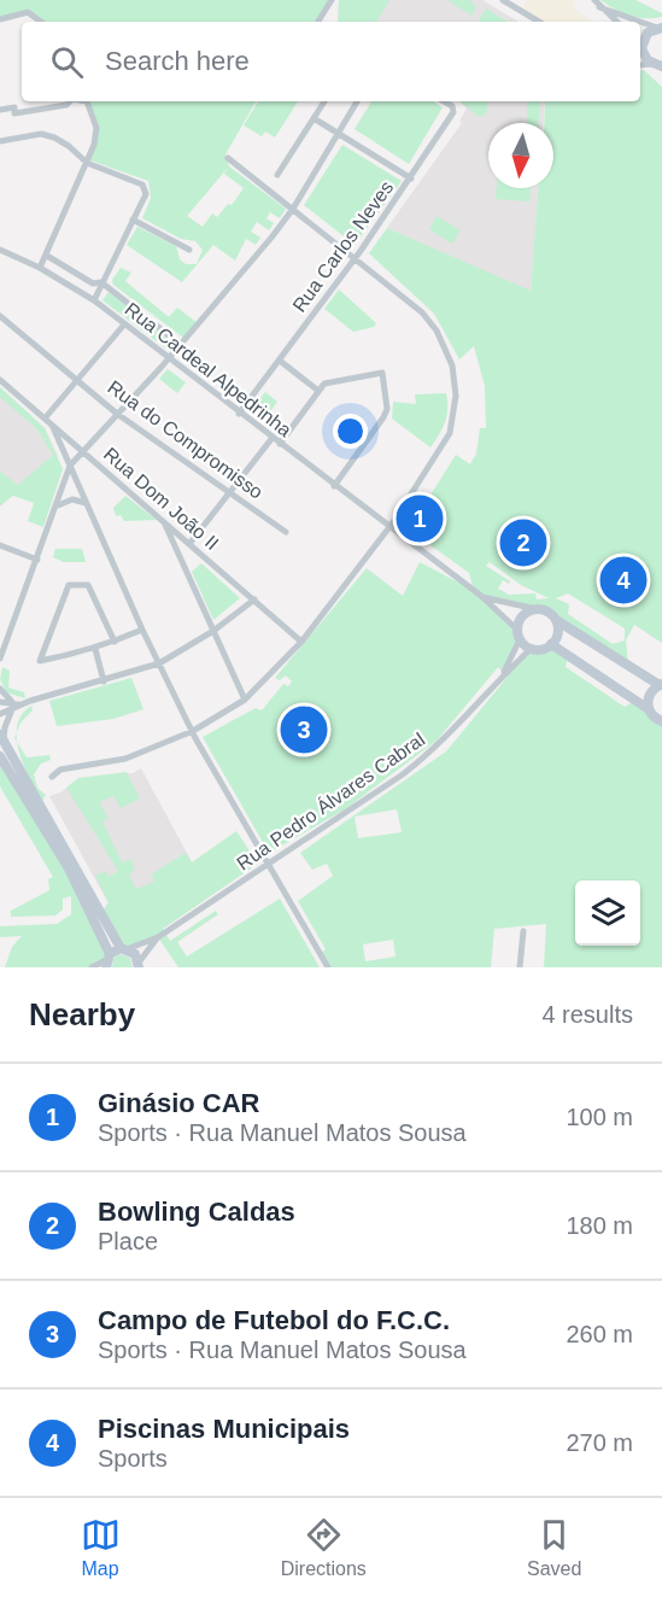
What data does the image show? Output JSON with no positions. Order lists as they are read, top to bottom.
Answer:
{
  "streets": {
    "street": [
      "Rua Carlos Neves",
      "Rua Cardeal Alpedrinha",
      "Rua do Compromisso",
      "Rua Dom João II",
      "Rua Pedro Álvares Cabral"
    ]
  },
  "crossings": [
    ["Rua Carlos Neves", "Rua Cardeal Alpedrinha"]
  ],
  "north": "bottom",
  "page": {
    "search": "Search here",
    "pins": [
      "1",
      "2",
      "4",
      "3"
    ],
    "heading": ["Nearby", "4 results"],
    "list": [
      {
        "mark": "1",
        "name": "Ginásio CAR",
        "note": "Sports · Rua Manuel Matos Sousa",
        "value": "100 m"
      },
      {
        "mark": "2",
        "name": "Bowling Caldas",
        "note": "Place",
        "value": "180 m"
      },
      {
        "mark": "3",
        "name": "Campo de Futebol do F.C.C.",
        "note": "Sports · Rua Manuel Matos Sousa",
        "value": "260 m"
      },
      {
        "mark": "4",
        "name": "Piscinas Municipais",
        "note": "Sports",
        "value": "270 m"
      }
    ],
    "nav": ["Map", "Directions", "Saved"]
  }
}
